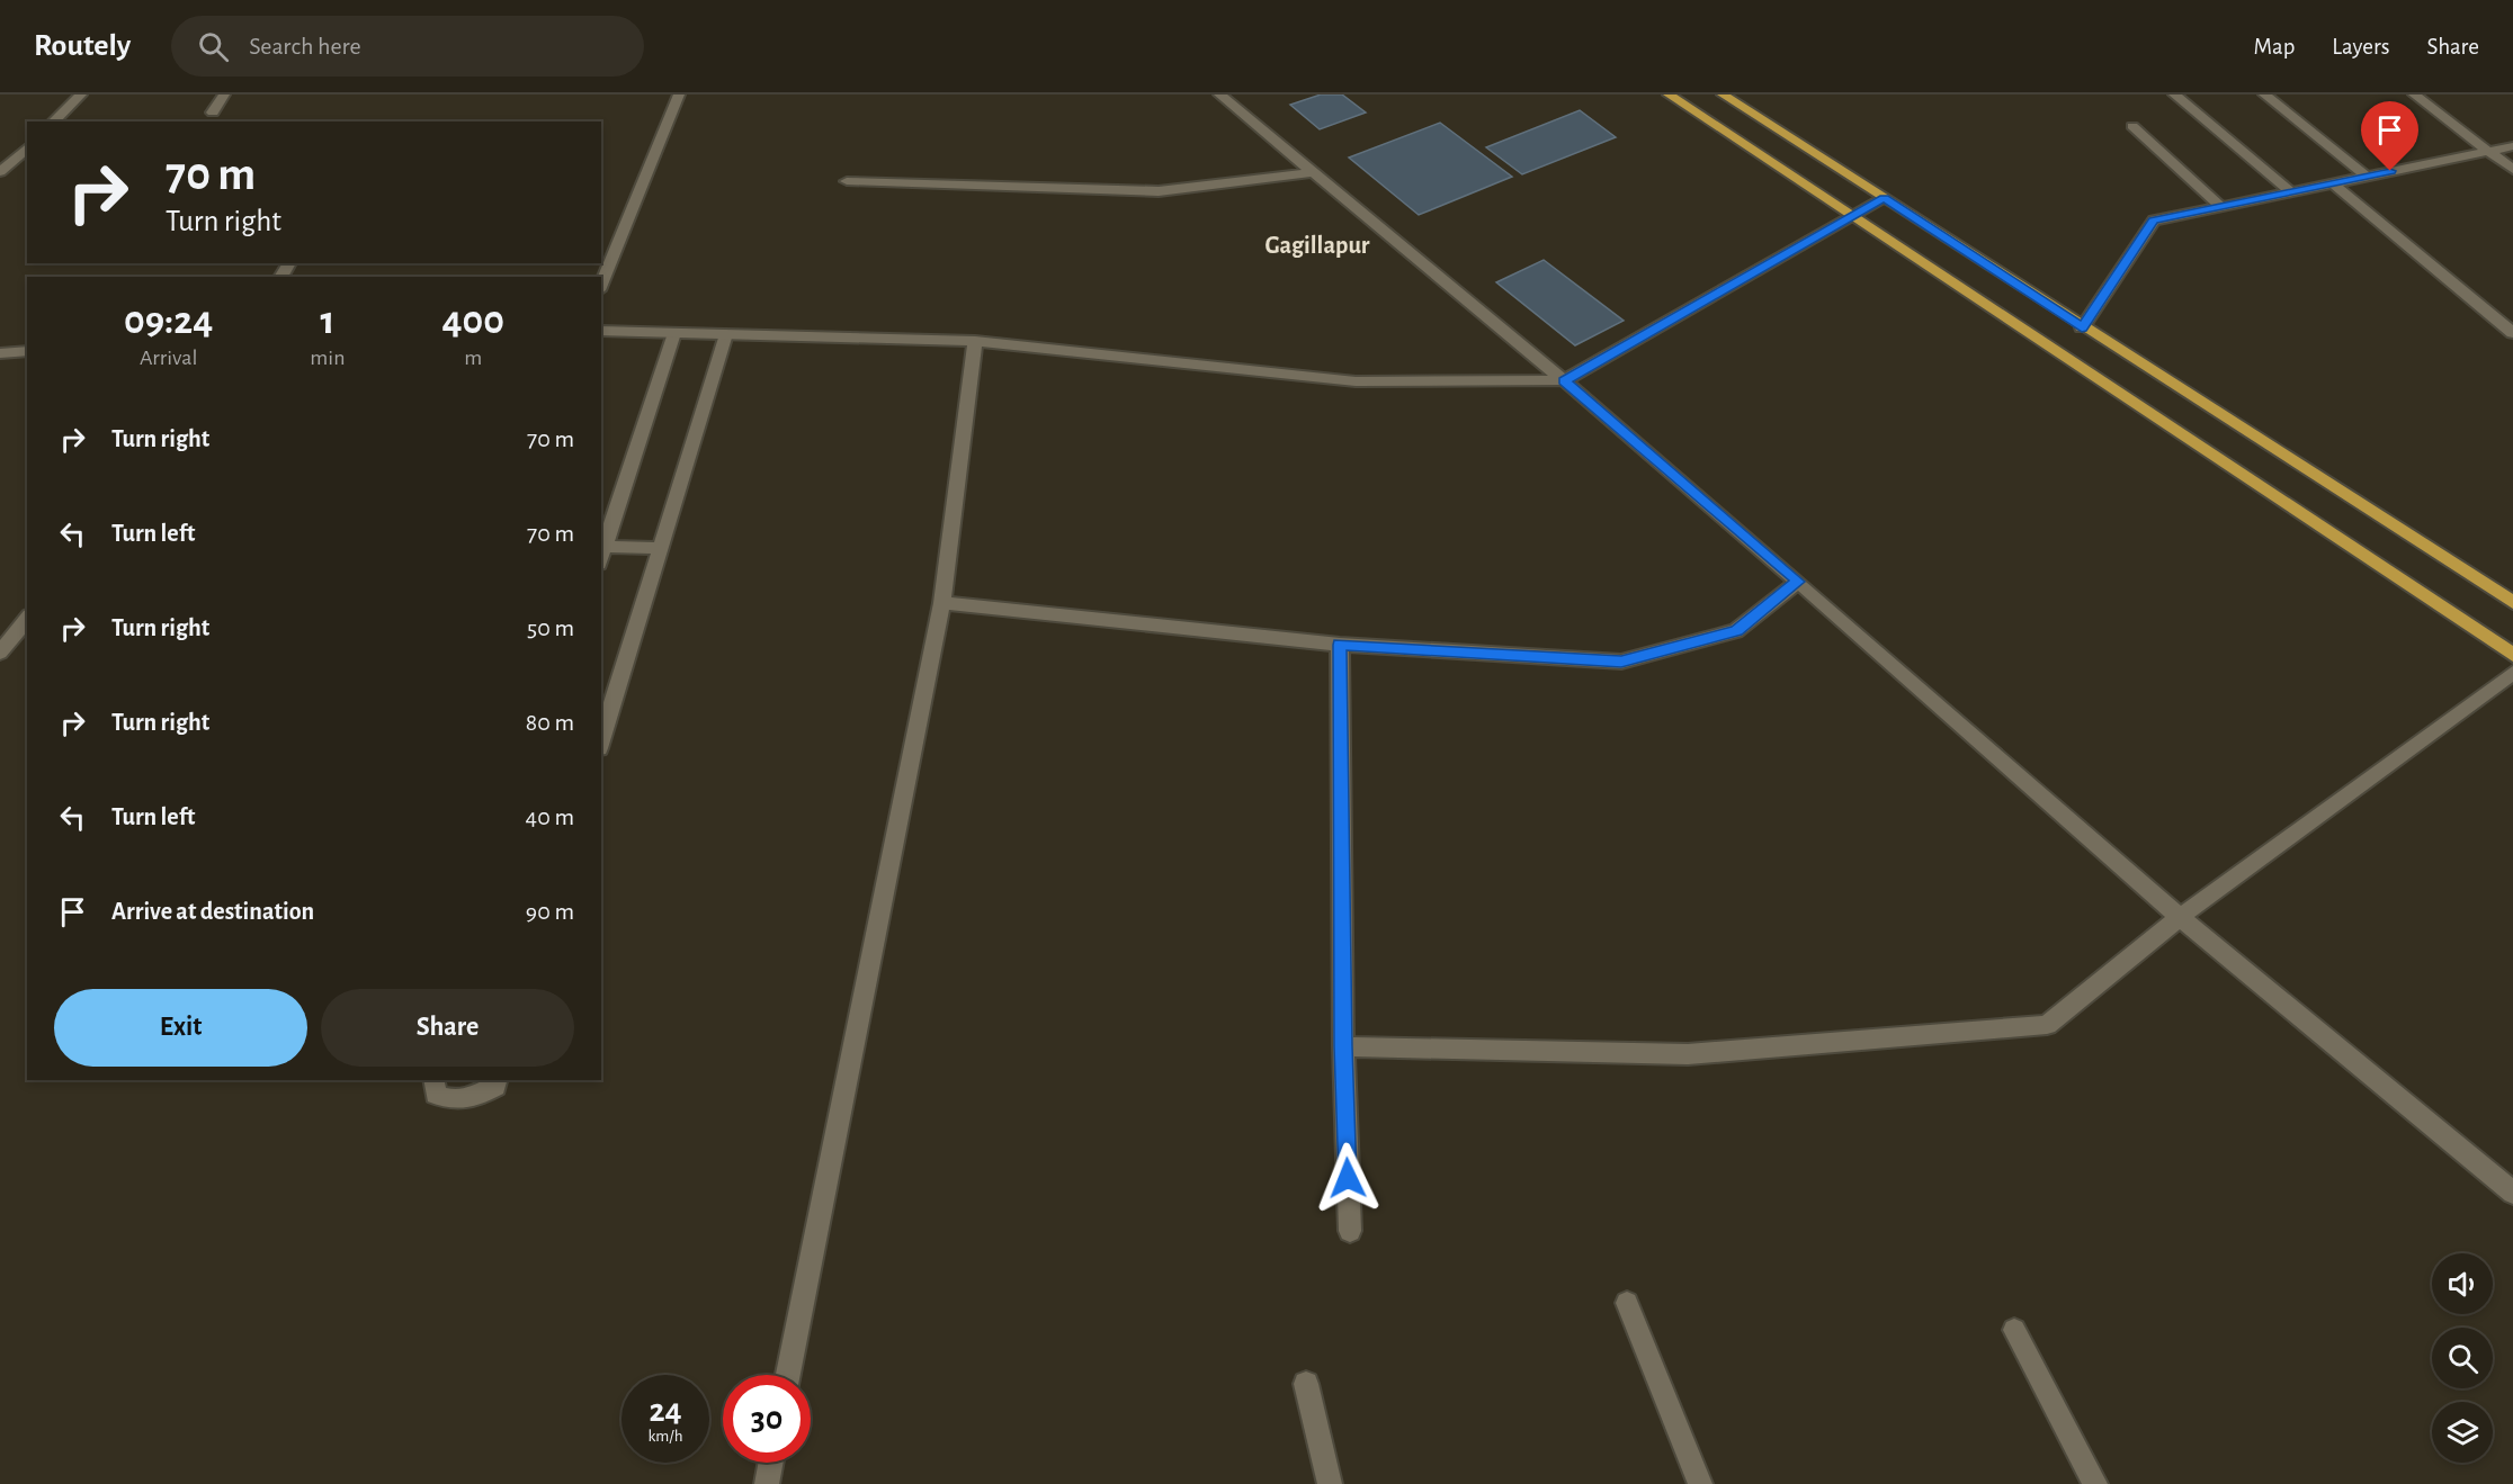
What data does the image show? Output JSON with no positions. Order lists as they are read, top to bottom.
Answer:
{
  "districts": ["Gagillapur"],
  "page": {
    "header": "Routely",
    "search": "Search here",
    "nav": ["Map", "Layers", "Share"],
    "turn": ["70 m", "Turn right"],
    "eta": [
      "09:24",
      "Arrival",
      "1",
      "min",
      "400",
      "m"
    ],
    "list": [
      {
        "name": "Turn right",
        "value": "70 m"
      },
      {
        "name": "Turn left",
        "value": "70 m"
      },
      {
        "name": "Turn right",
        "value": "50 m"
      },
      {
        "name": "Turn right",
        "value": "80 m"
      },
      {
        "name": "Turn left",
        "value": "40 m"
      },
      {
        "name": "Arrive at destination",
        "value": "90 m"
      }
    ],
    "buttons": ["Exit", "Share"],
    "speed": "24 km/h",
    "limit": "30"
  }
}
